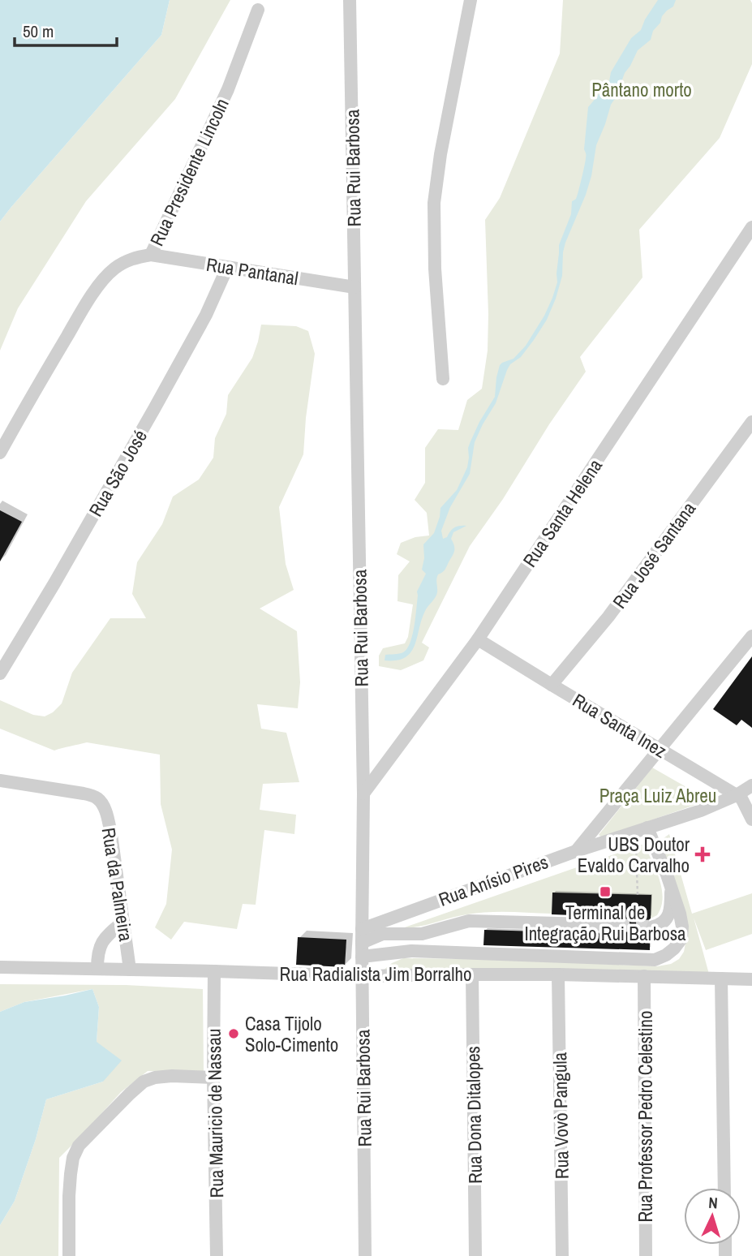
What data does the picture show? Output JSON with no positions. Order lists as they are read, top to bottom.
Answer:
{
  "streets": {
    "street": [
      "Rua Rui Barbosa",
      "Rua Presidente Lincoln",
      "Rua Pantanal",
      "Rua São José",
      "Rua Santa Helena",
      "Rua José Santana",
      "Rua Santa Inez",
      "Rua Anísio Pires",
      "Rua da Palmeira",
      "Rua Radialista Jim Borralho",
      "Rua Mauricio de Nassau",
      "Rua Dona Ditalopes",
      "Rua Vovò Pangula",
      "Rua Professor Pedro Celestino"
    ]
  },
  "crossings": [
    ["Rua Rui Barbosa", "Rua Pantanal"],
    ["Rua Rui Barbosa", "Rua Santa Helena"],
    ["Rua Rui Barbosa", "Rua Anísio Pires"],
    ["Rua Rui Barbosa", "Rua Radialista Jim Borralho"],
    ["Rua Presidente Lincoln", "Rua Pantanal"],
    ["Rua Pantanal", "Rua São José"],
    ["Rua Santa Helena", "Rua Santa Inez"],
    ["Rua José Santana", "Rua Santa Inez"],
    ["Rua Santa Inez", "Rua Anísio Pires"],
    ["Rua da Palmeira", "Rua Radialista Jim Borralho"],
    ["Rua Radialista Jim Borralho", "Rua Mauricio de Nassau"],
    ["Rua Radialista Jim Borralho", "Rua Dona Ditalopes"],
    ["Rua Radialista Jim Borralho", "Rua Vovò Pangula"],
    ["Rua Radialista Jim Borralho", "Rua Professor Pedro Celestino"]
  ],
  "parks": ["Pântano morto", "Praça Luiz Abreu"],
  "places": {
    "health": ["UBS Doutor Evaldo Carvalho"],
    "transit": ["Terminal de Integração Rui Barbosa"],
    "other": ["Casa Tijolo Solo-Cimento"]
  },
  "scale_bar": "50 m",
  "north": "top"
}
